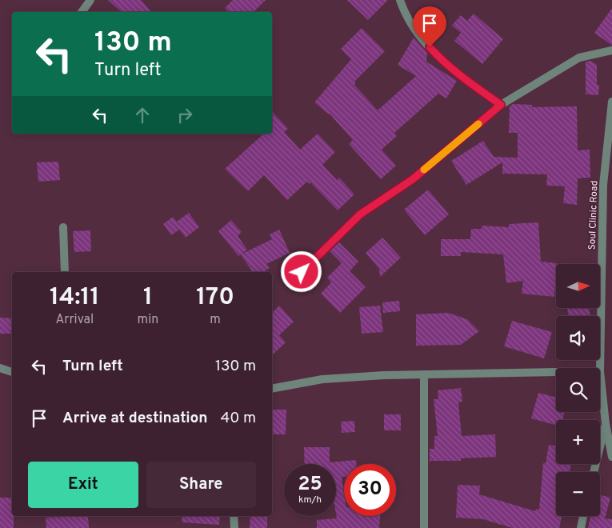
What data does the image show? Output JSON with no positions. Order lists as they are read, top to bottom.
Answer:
{
  "streets": {
    "street": ["Soul Clinic Road"]
  },
  "north": "right",
  "page": {
    "turn": ["130 m", "Turn left"],
    "map_buttons": ["+", "−"],
    "eta": [
      "14:11",
      "Arrival",
      "1",
      "min",
      "170",
      "m"
    ],
    "list": [
      {
        "name": "Turn left",
        "value": "130 m"
      },
      {
        "name": "Arrive at destination",
        "value": "40 m"
      }
    ],
    "buttons": ["Exit", "Share"],
    "speed": "25 km/h",
    "limit": "30"
  }
}
